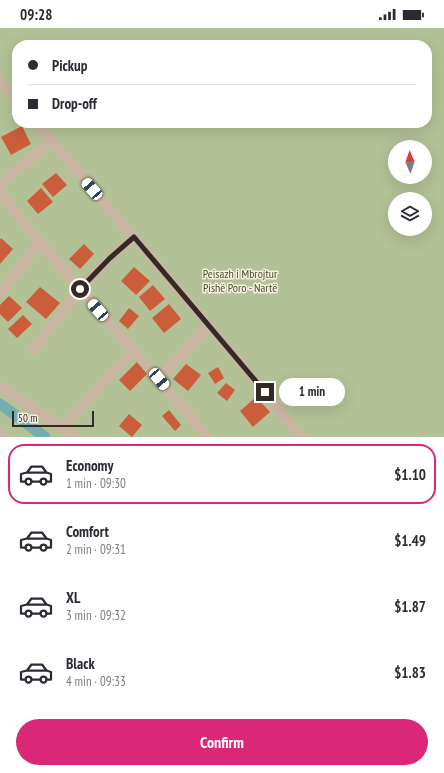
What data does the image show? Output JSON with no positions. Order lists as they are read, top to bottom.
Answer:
{
  "parks": ["Peisazh i Mbrojtur Pishë Poro - Nartë"],
  "scale_bar": "50 m",
  "north": "top",
  "page": {
    "status": "09:28",
    "banner": ["Pickup", "Drop-off"],
    "bubble": "1 min",
    "scale": "50 m",
    "list": [
      {
        "name": "Economy",
        "note": "1 min · 09:30",
        "value": "$1.10"
      },
      {
        "name": "Comfort",
        "note": "2 min · 09:31",
        "value": "$1.49"
      },
      {
        "name": "XL",
        "note": "3 min · 09:32",
        "value": "$1.87"
      },
      {
        "name": "Black",
        "note": "4 min · 09:33",
        "value": "$1.83"
      }
    ],
    "buttons": "Confirm"
  }
}
